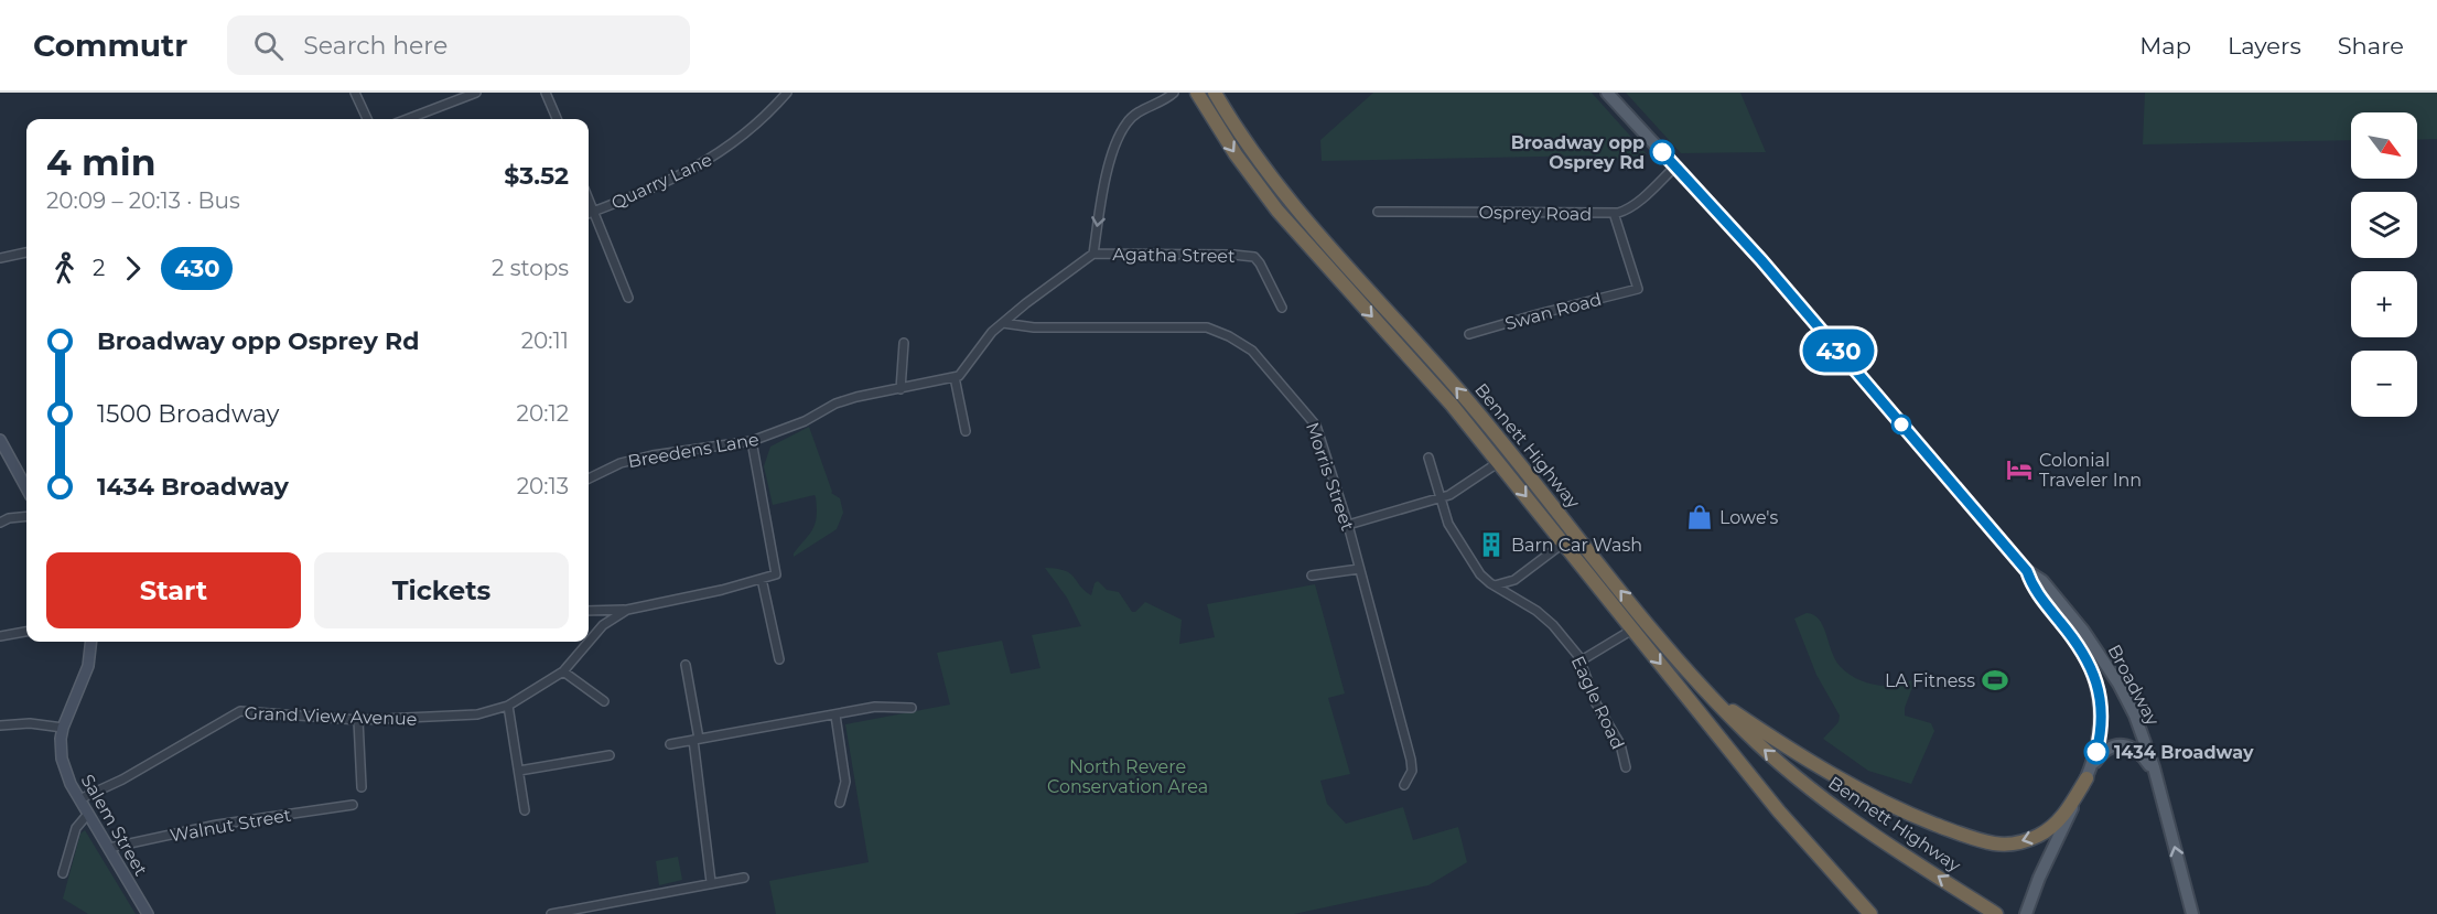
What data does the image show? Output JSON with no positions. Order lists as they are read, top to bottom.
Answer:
{
  "streets": {
    "highway": ["Bennett Highway"],
    "main road": ["Broadway", "Salem Street"],
    "street": [
      "Quarry Lane",
      "Osprey Road",
      "Agatha Street",
      "Swan Road",
      "Breedens Lane",
      "Morris Street",
      "Eagle Road",
      "Grand View Avenue",
      "Walnut Street"
    ]
  },
  "crossings": [
    ["Osprey Road", "Swan Road"],
    ["Osprey Road", "Broadway"],
    ["Grand View Avenue", "Salem Street"],
    ["Salem Street", "Walnut Street"]
  ],
  "parks": ["North Revere Conservation Area"],
  "places": {
    "other": ["Broadway opp Osprey Rd", "1434 Broadway"],
    "hotel": ["Colonial Traveler Inn"],
    "shop": ["Lowe's"],
    "building": ["Barn Car Wash"],
    "sports": ["LA Fitness"]
  },
  "lines": ["bus line 430"],
  "north": "bottom right",
  "page": {
    "header": "Commutr",
    "search": "Search here",
    "nav": ["Map", "Layers", "Share"],
    "on_map": "430",
    "map_buttons": ["+", "−"],
    "heading": ["4 min", "20:09 – 20:13 · Bus", "$3.52"],
    "legs": ["2", "430", "2 stops"],
    "list": [
      {
        "name": "Broadway opp Osprey Rd",
        "value": "20:11"
      },
      {
        "name": "1500 Broadway",
        "value": "20:12"
      },
      {
        "name": "1434 Broadway",
        "value": "20:13"
      }
    ],
    "buttons": ["Start", "Tickets"]
  }
}
